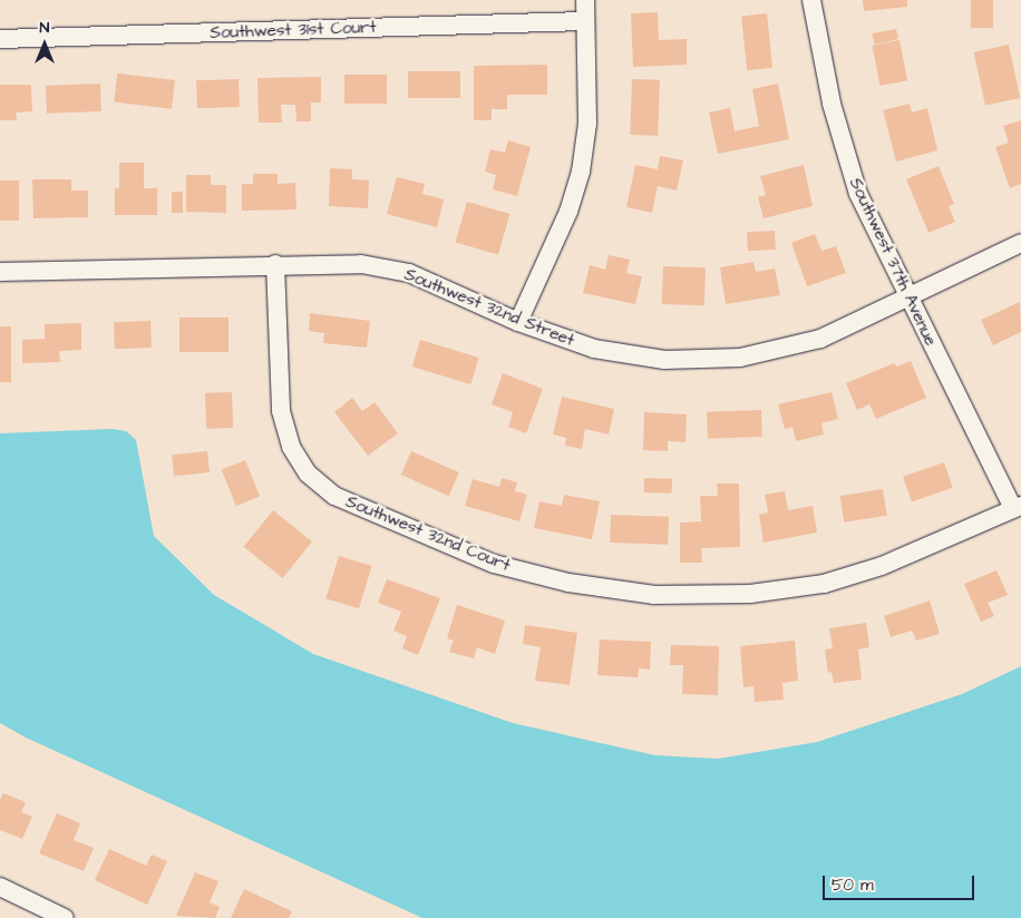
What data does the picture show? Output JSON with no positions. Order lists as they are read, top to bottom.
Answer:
{
  "streets": {
    "street": [
      "Southwest 31st Court",
      "Southwest 37th Avenue",
      "Southwest 32nd Street",
      "Southwest 32nd Court"
    ]
  },
  "crossings": [
    ["Southwest 37th Avenue", "Southwest 32nd Street"],
    ["Southwest 37th Avenue", "Southwest 32nd Court"],
    ["Southwest 32nd Street", "Southwest 32nd Court"]
  ],
  "scale_bar": "50 m",
  "north": "top"
}
